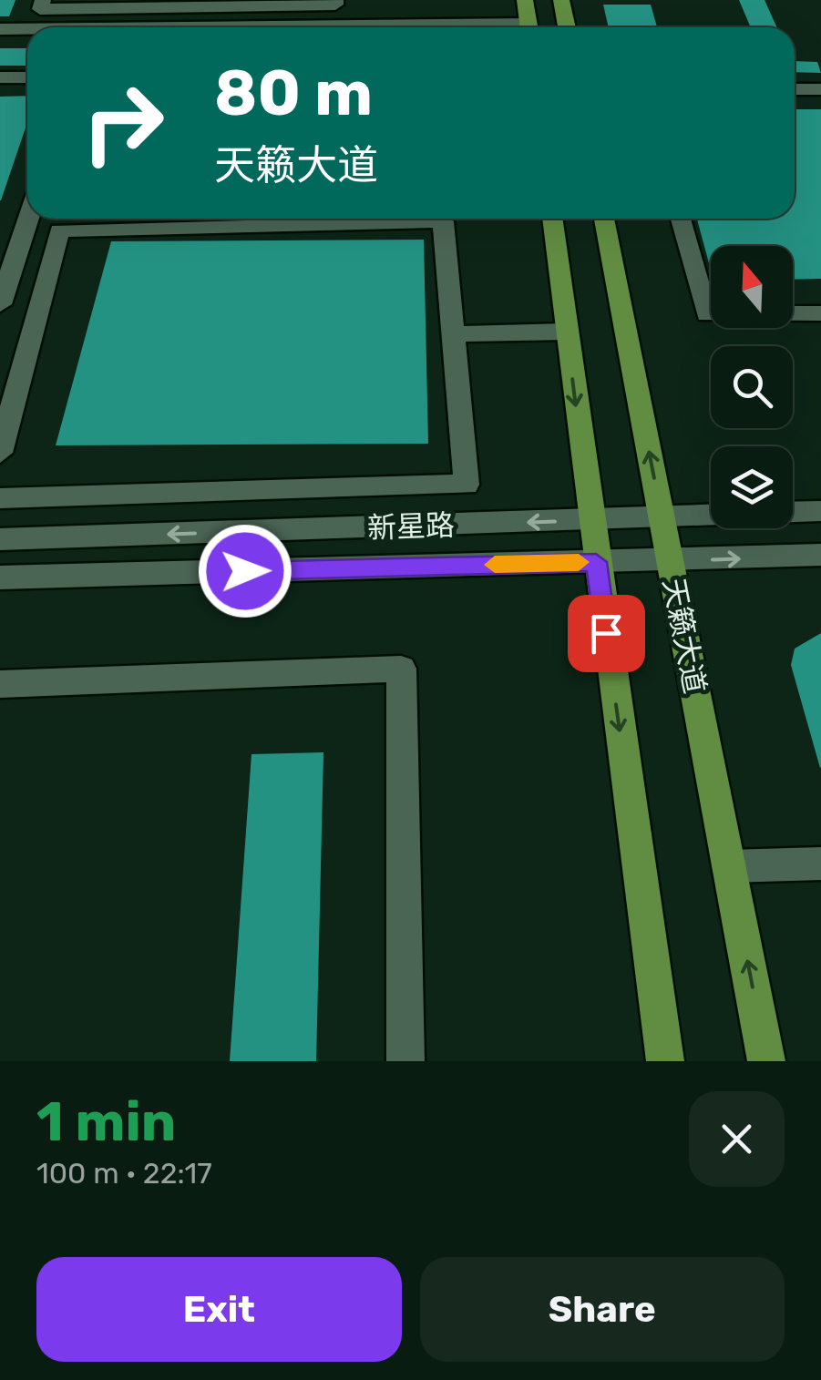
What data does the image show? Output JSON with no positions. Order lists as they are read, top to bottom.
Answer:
{
  "streets": {
    "main road": ["天籁大道"],
    "street": ["新星路"]
  },
  "crossings": [
    ["新星路", "天籁大道"]
  ],
  "north": "top",
  "page": {
    "turn": ["80 m", "天籁大道"],
    "heading": ["1 min", "100 m · 22:17"],
    "buttons": ["Exit", "Share"]
  }
}
